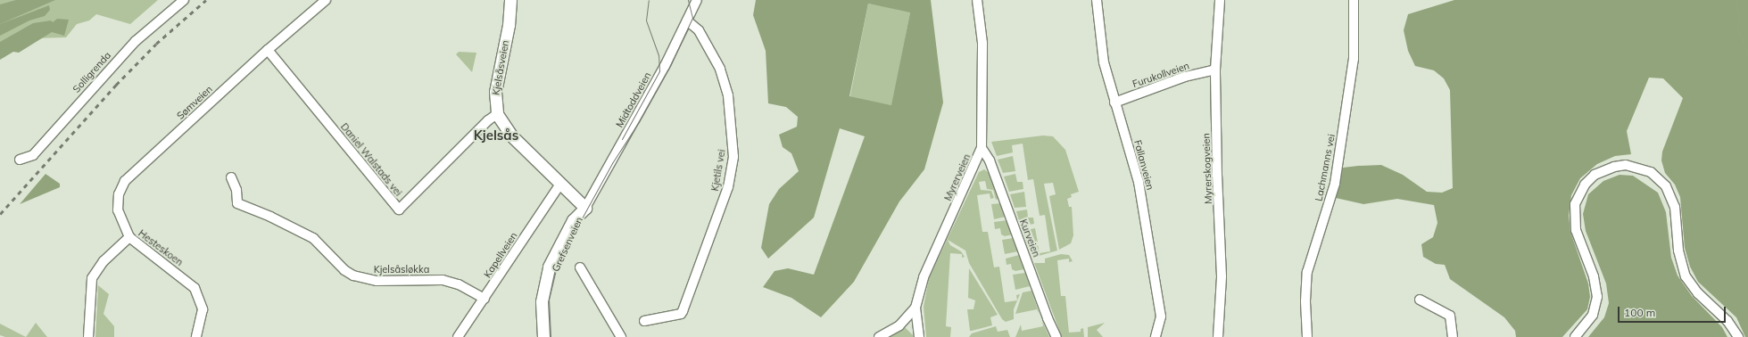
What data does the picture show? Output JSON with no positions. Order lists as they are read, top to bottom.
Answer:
{
  "streets": {
    "main road": ["Kjelsåsveien", "Grefsenveien"],
    "street": [
      "Solligrenda",
      "Furukollveien",
      "Midtoddveien",
      "Sømveien",
      "Daniel Walstads vei",
      "Fallanveien",
      "Lachmanns vei",
      "Myrerskogveien",
      "Kjetils vei",
      "Myrerveien",
      "Kurveien",
      "Hesteskoen",
      "Kapellveien",
      "Kjelsåsløkka"
    ]
  },
  "crossings": [
    ["Kjelsåsveien", "Midtoddveien"],
    ["Kjelsåsveien", "Daniel Walstads vei"],
    ["Kjelsåsveien", "Grefsenveien"],
    ["Kjelsåsveien", "Kapellveien"],
    ["Furukollveien", "Fallanveien"],
    ["Furukollveien", "Myrerskogveien"],
    ["Midtoddveien", "Kjetils vei"],
    ["Midtoddveien", "Grefsenveien"],
    ["Sømveien", "Daniel Walstads vei"],
    ["Sømveien", "Hesteskoen"],
    ["Myrerveien", "Kurveien"],
    ["Kapellveien", "Kjelsåsløkka"]
  ],
  "districts": ["Kjelsås"],
  "scale_bar": "100 m"
}
